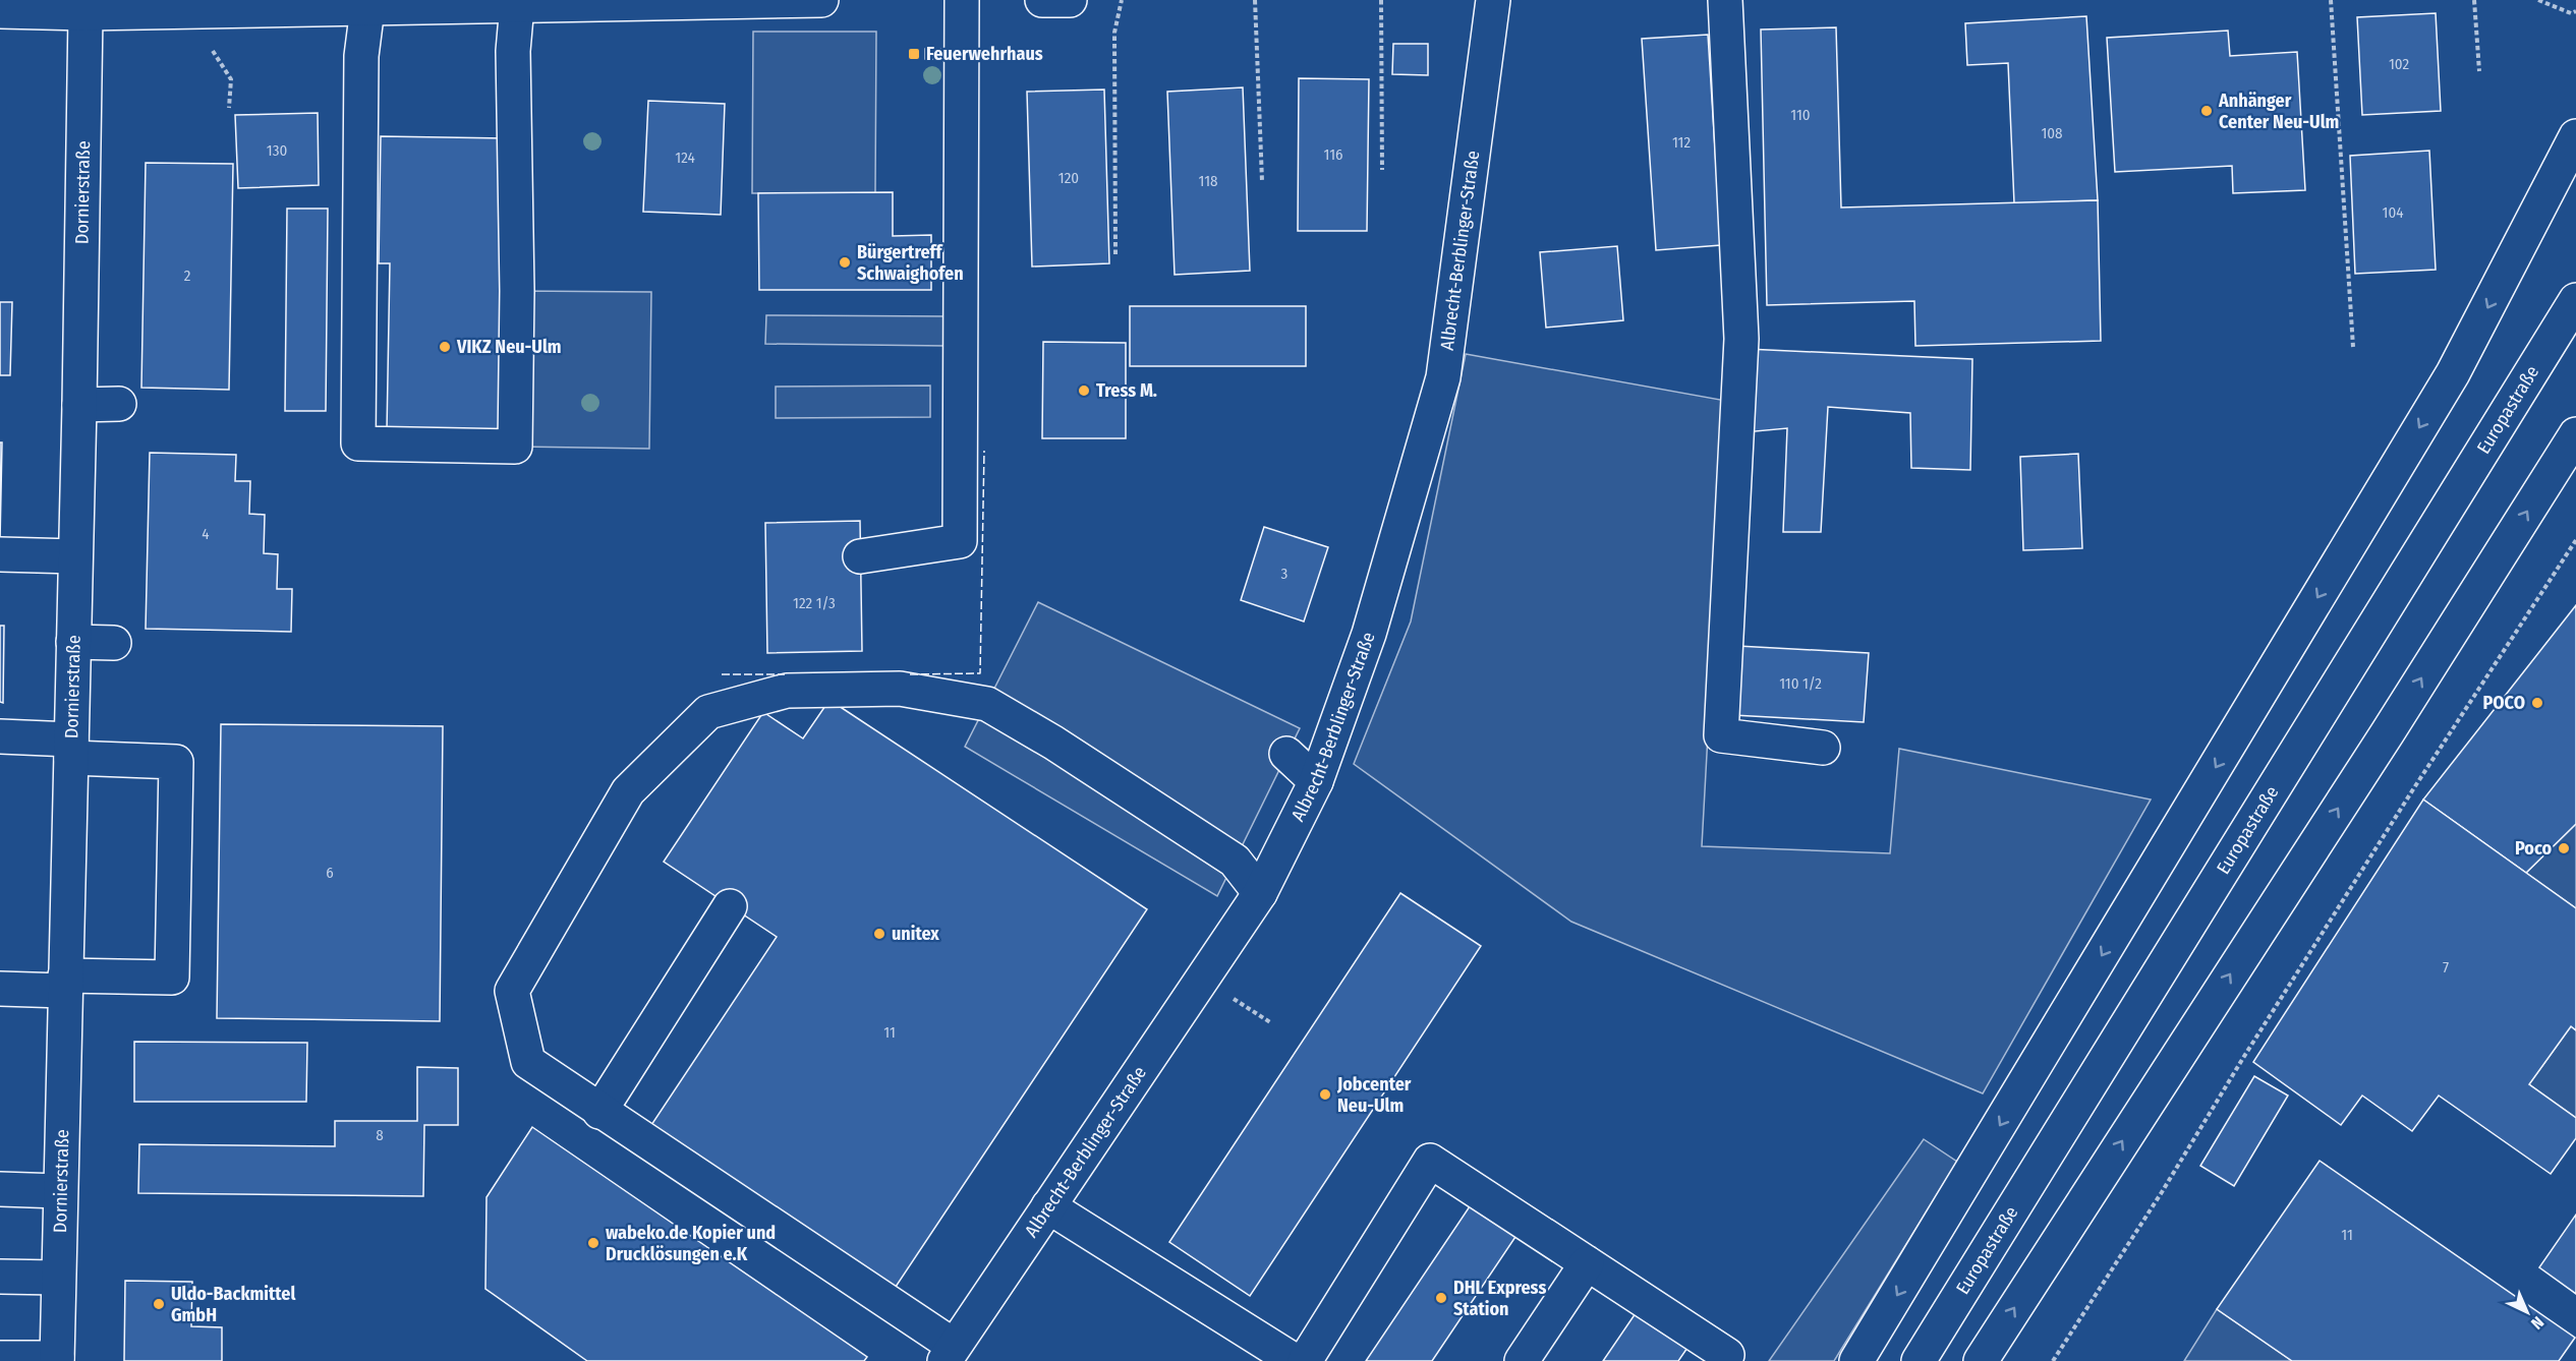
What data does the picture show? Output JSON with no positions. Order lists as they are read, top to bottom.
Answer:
{
  "streets": {
    "main road": ["Dornierstraße", "Albrecht-Berblinger-Straße", "Europastraße"]
  },
  "places": {
    "transit": ["Feuerwehrhaus"],
    "other": [
      "Anhänger Center Neu-Ulm",
      "Bürgertreff Schwaighofen",
      "VIKZ Neu-Ulm",
      "Tress M.",
      "POCO",
      "Poco",
      "unitex",
      "Jobcenter Neu-Ulm",
      "wabeko.de Kopier und Drucklösungen e.K",
      "DHL Express Station",
      "Uldo-Backmittel GmbH"
    ]
  },
  "house_numbers": [
    "102",
    "110",
    "108",
    "112",
    "130",
    "116",
    "124",
    "120",
    "118",
    "104",
    "2",
    "4",
    "3",
    "122 1/3",
    "110 1/2",
    "6",
    "7",
    "11",
    "8",
    "11"
  ],
  "north": "bottom right"
}
